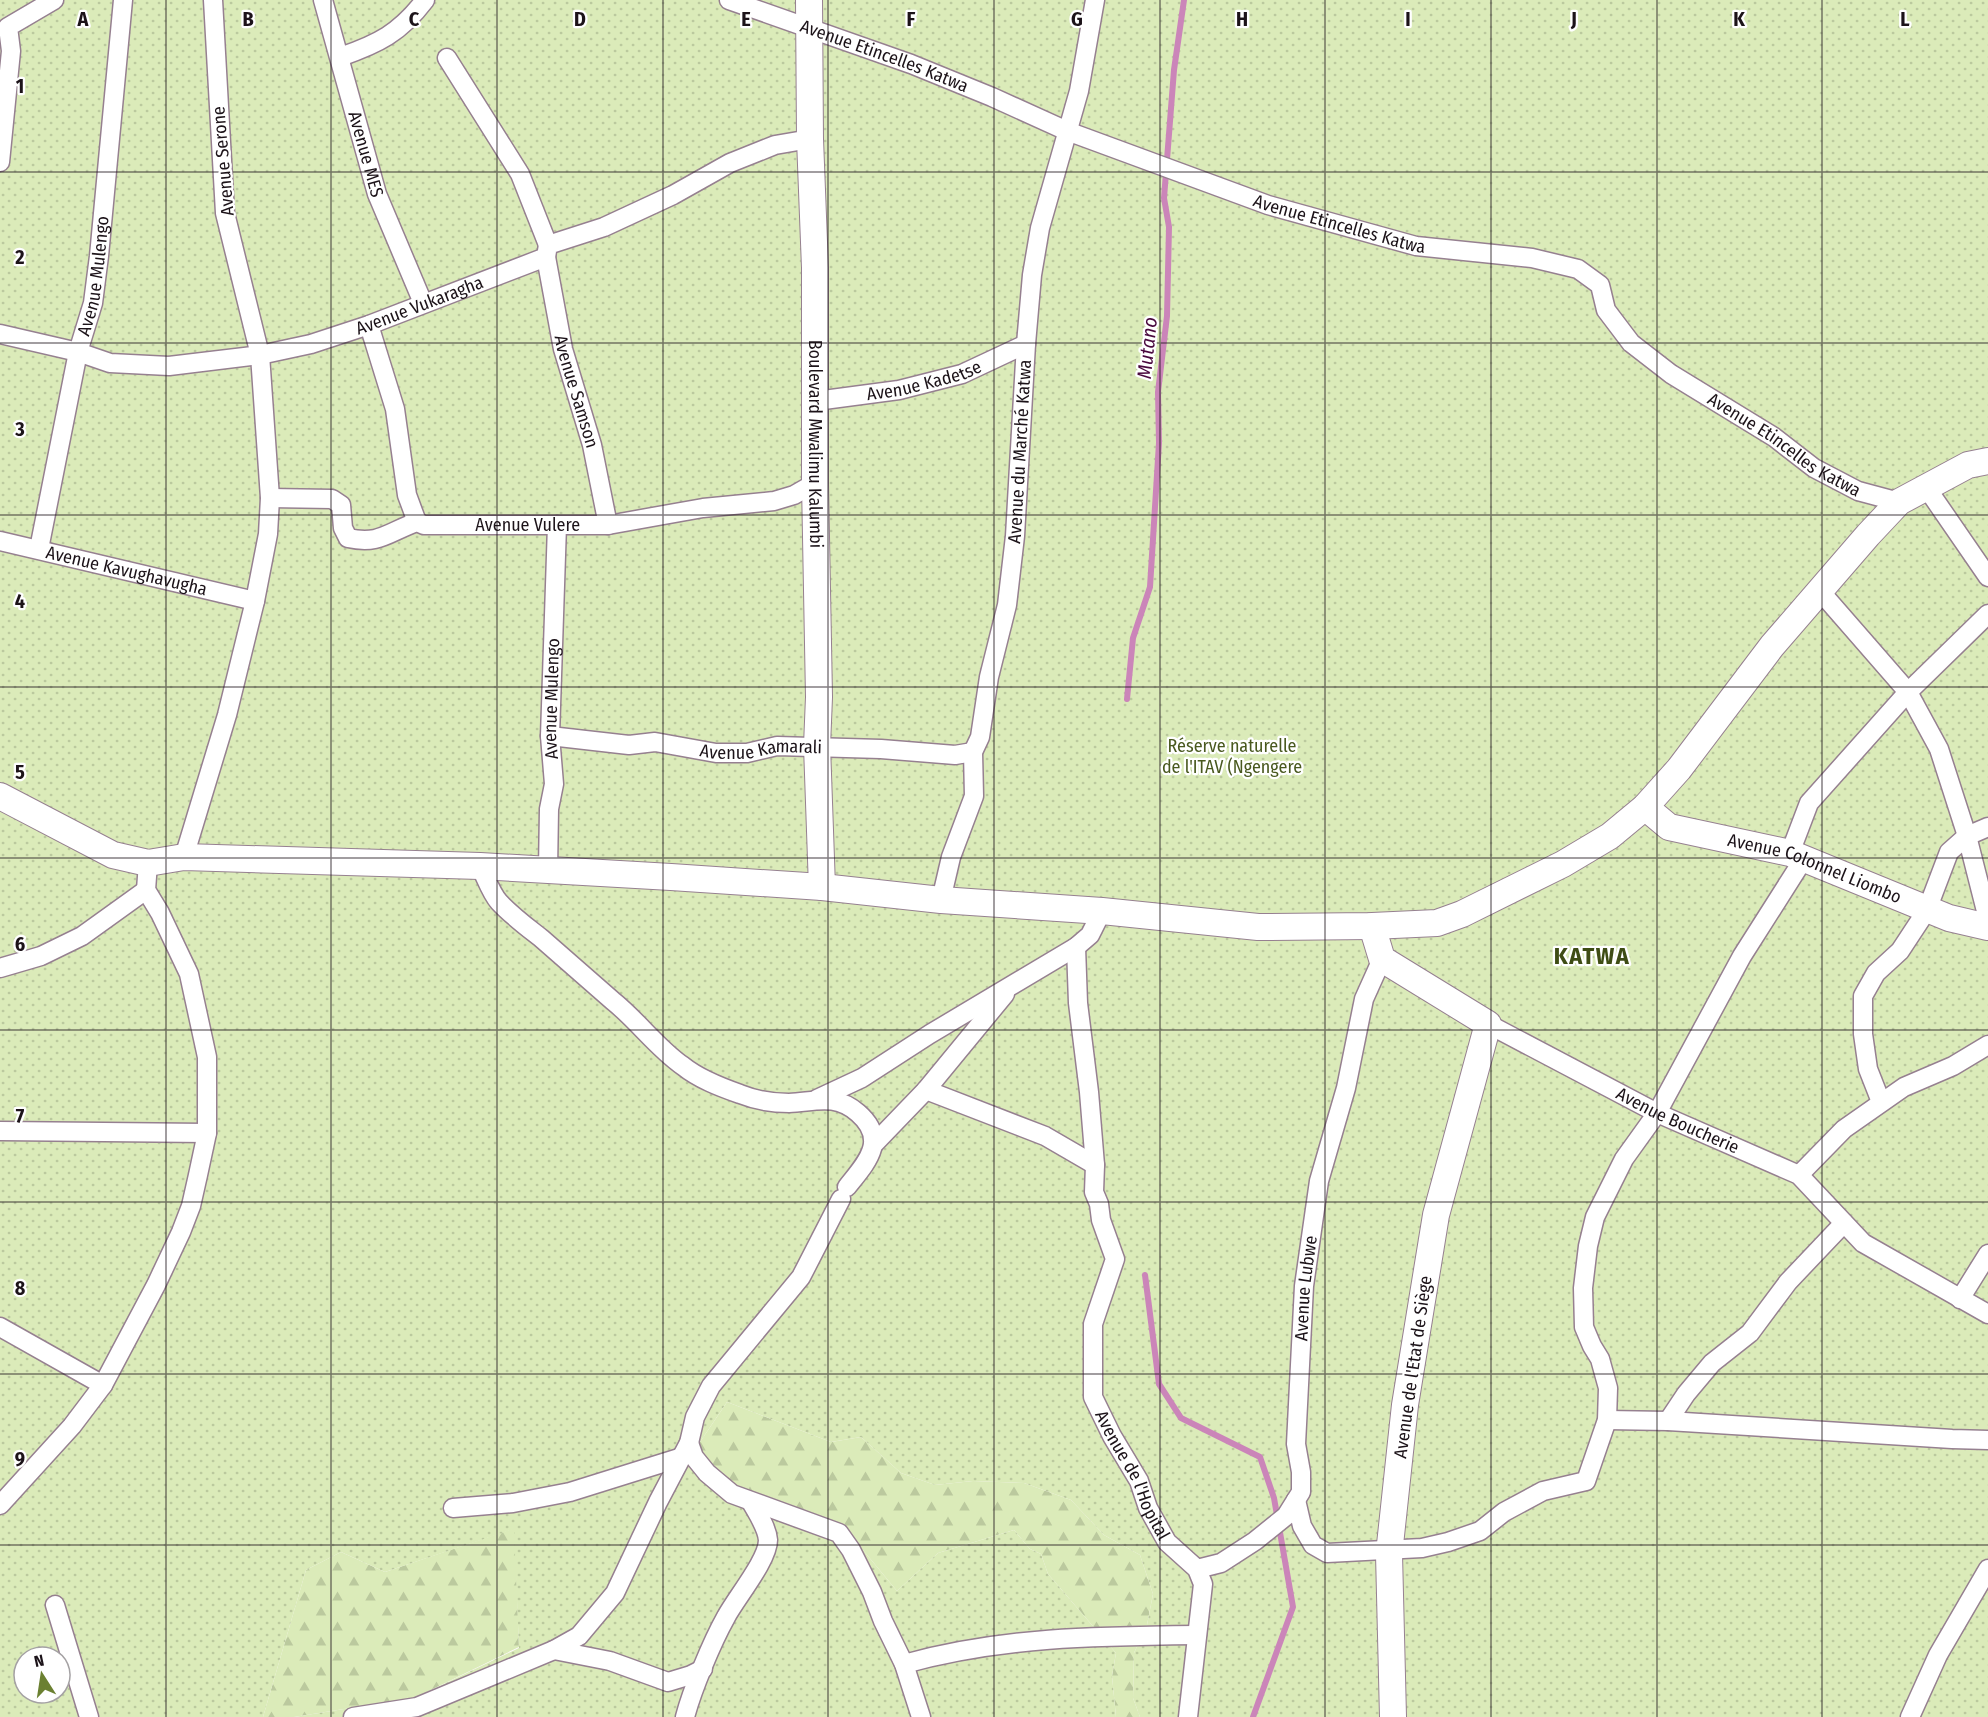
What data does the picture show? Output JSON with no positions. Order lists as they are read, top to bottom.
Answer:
{
  "streets": {
    "main road": [
      "Boulevard Mwalimu Kalumbi",
      "Avenue Colonnel Liombo",
      "Avenue Boucherie",
      "Avenue de l'Etat de Siège"
    ],
    "street": [
      "Avenue Etincelles Katwa",
      "Avenue MES",
      "Avenue Serone",
      "Avenue Mulengo",
      "Avenue Vukaragha",
      "Avenue Kadetse",
      "Avenue Samson",
      "Avenue du Marché Katwa",
      "Avenue Vulere",
      "Avenue Kavughavugha",
      "Avenue Kamarali",
      "Avenue Lubwe",
      "Avenue de l'Hopital"
    ]
  },
  "crossings": [
    ["Avenue Etincelles Katwa", "Boulevard Mwalimu Kalumbi"],
    ["Avenue Etincelles Katwa", "Avenue du Marché Katwa"],
    ["Avenue MES", "Avenue Vukaragha"],
    ["Avenue Serone", "Avenue Vukaragha"],
    ["Avenue Serone", "Avenue Vulere"],
    ["Avenue Serone", "Avenue Kavughavugha"],
    ["Avenue Mulengo", "Avenue Vukaragha"],
    ["Avenue Mulengo", "Avenue Vulere"],
    ["Avenue Mulengo", "Avenue Kavughavugha"],
    ["Avenue Mulengo", "Avenue Kamarali"],
    ["Avenue Vukaragha", "Avenue Samson"],
    ["Avenue Vukaragha", "Boulevard Mwalimu Kalumbi"],
    ["Avenue Kadetse", "Boulevard Mwalimu Kalumbi"],
    ["Avenue Kadetse", "Avenue du Marché Katwa"],
    ["Avenue Samson", "Avenue Vulere"],
    ["Boulevard Mwalimu Kalumbi", "Avenue Vulere"],
    ["Boulevard Mwalimu Kalumbi", "Avenue Kamarali"],
    ["Avenue du Marché Katwa", "Avenue Kamarali"],
    ["Avenue Boucherie", "Avenue Lubwe"],
    ["Avenue Boucherie", "Avenue de l'Etat de Siège"],
    ["Avenue Lubwe", "Avenue de l'Etat de Siège"]
  ],
  "districts": ["KATWA"],
  "water": ["Mutano"],
  "parks": ["Réserve naturelle de l'ITAV (Ngengere"],
  "north": "top",
  "grid": {
    "columns": [
      "A",
      "B",
      "C",
      "D",
      "E",
      "F",
      "G",
      "H",
      "I",
      "J",
      "K",
      "L"
    ],
    "rows": [
      "1",
      "2",
      "3",
      "4",
      "5",
      "6",
      "7",
      "8",
      "9"
    ]
  }
}
